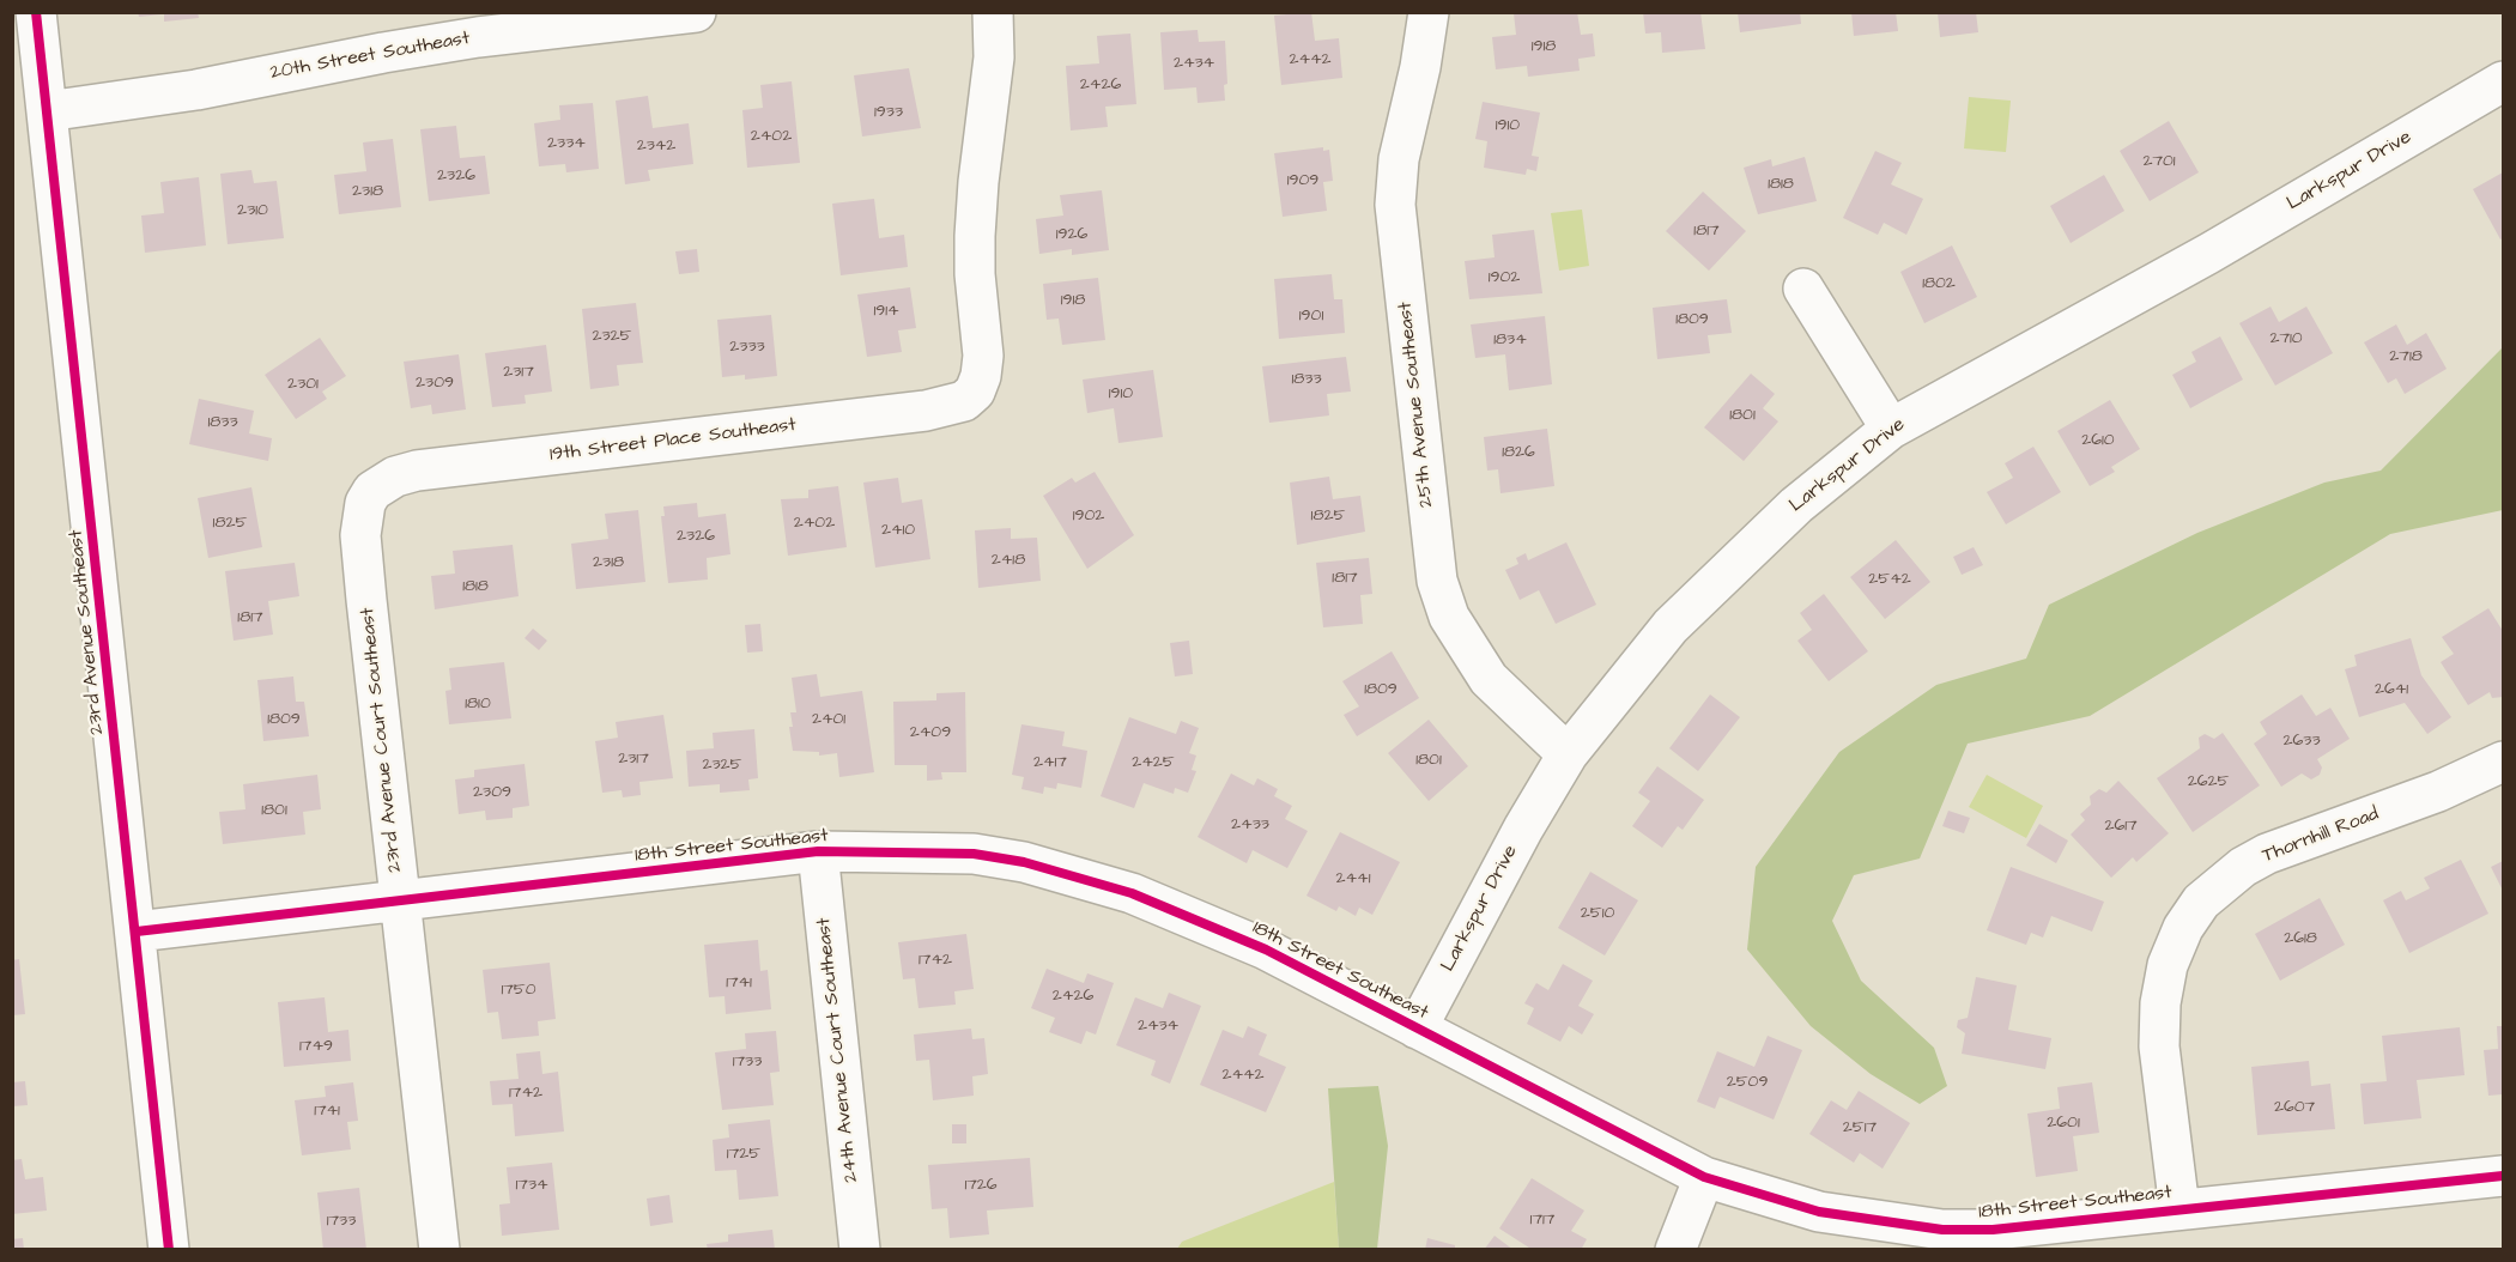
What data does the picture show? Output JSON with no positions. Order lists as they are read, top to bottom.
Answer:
{
  "streets": {
    "street": [
      "20th Street Southeast",
      "Larkspur Drive",
      "25th Avenue Southeast",
      "19th Street Place Southeast",
      "23rd Avenue Southeast",
      "23rd Avenue Court Southeast",
      "Thornhill Road",
      "18th Street Southeast",
      "24th Avenue Court Southeast"
    ]
  },
  "crossings": [
    ["20th Street Southeast", "23rd Avenue Southeast"],
    ["Larkspur Drive", "25th Avenue Southeast"],
    ["Larkspur Drive", "18th Street Southeast"],
    ["19th Street Place Southeast", "23rd Avenue Court Southeast"],
    ["23rd Avenue Southeast", "18th Street Southeast"],
    ["23rd Avenue Court Southeast", "18th Street Southeast"],
    ["Thornhill Road", "18th Street Southeast"],
    ["18th Street Southeast", "24th Avenue Court Southeast"]
  ],
  "house_numbers": [
    "1918",
    "2442",
    "2434",
    "2426",
    "1933",
    "1910",
    "2402",
    "2334",
    "2342",
    "2701",
    "2326",
    "1909",
    "1818",
    "2318",
    "2310",
    "1817",
    "1926",
    "1902",
    "1802",
    "1918",
    "1914",
    "1901",
    "1809",
    "2325",
    "2710",
    "1834",
    "2333",
    "2718",
    "2317",
    "1833",
    "2309",
    "2301",
    "1910",
    "1801",
    "1833",
    "2610",
    "1826",
    "1902",
    "1825",
    "1825",
    "2402",
    "2410",
    "2326",
    "2418",
    "2318",
    "1817",
    "2542",
    "1818",
    "1817",
    "1809",
    "2641",
    "1810",
    "1809",
    "2401",
    "2409",
    "2633",
    "2317",
    "1801",
    "2417",
    "2425",
    "2325",
    "2625",
    "2309",
    "1801",
    "2433",
    "2617",
    "2441",
    "2510",
    "2618",
    "1742",
    "1741",
    "1750",
    "2426",
    "2434",
    "1749",
    "1733",
    "2442",
    "2509",
    "1742",
    "2607",
    "1741",
    "2601",
    "2517",
    "1725",
    "1734",
    "1726",
    "1717",
    "1733"
  ]
}
